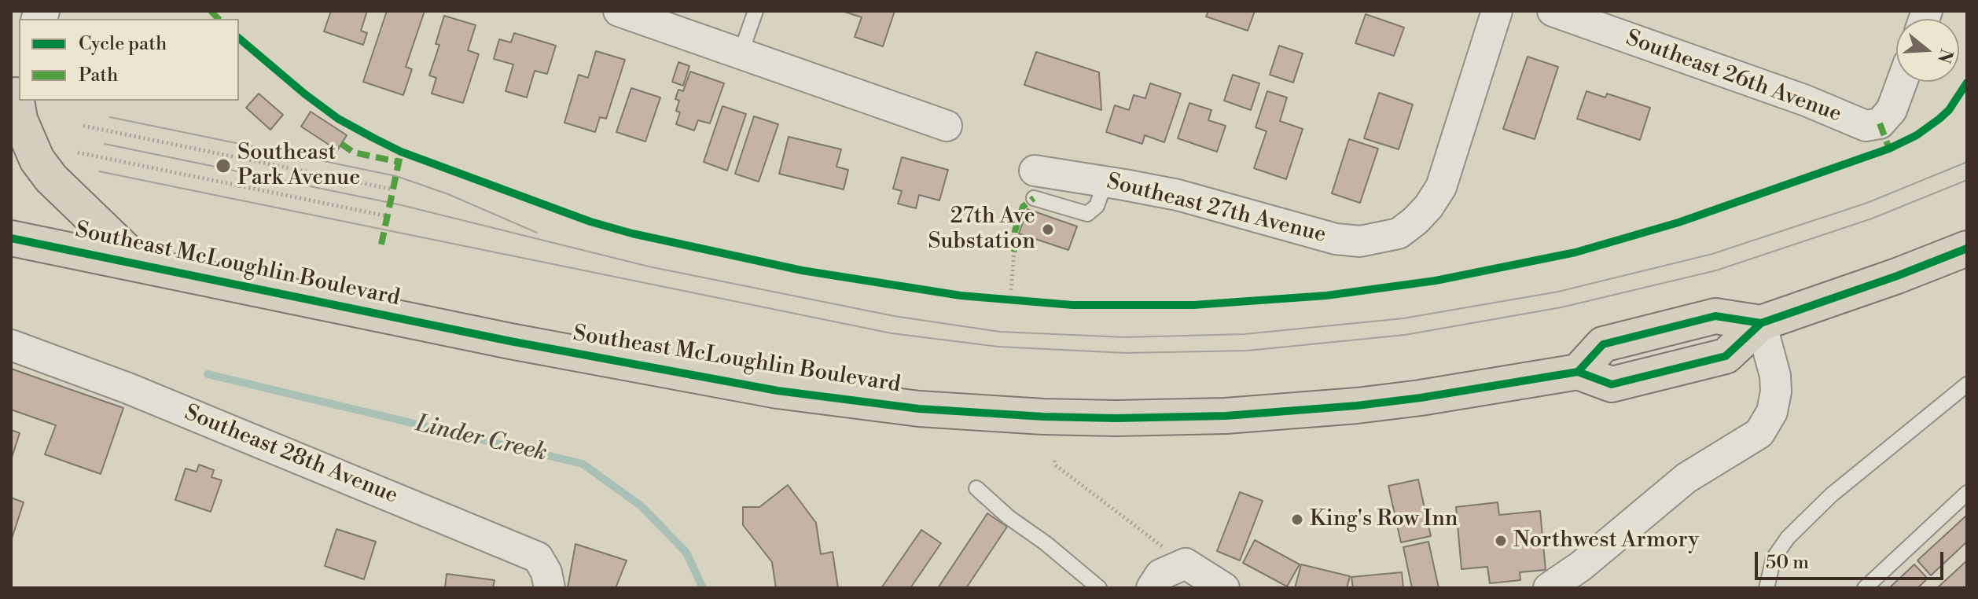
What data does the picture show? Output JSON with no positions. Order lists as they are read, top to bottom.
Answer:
{
  "streets": {
    "main road": ["Southeast McLoughlin Boulevard"],
    "street": ["Southeast 26th Avenue", "Southeast 27th Avenue", "Southeast 28th Avenue"]
  },
  "water": ["Linder Creek"],
  "places": [
    "Southeast Park Avenue",
    "27th Ave Substation",
    "King's Row Inn",
    "Northwest Armory"
  ],
  "legend": ["Cycle path", "Path"],
  "scale_bar": "50 m",
  "north": "right"
}
